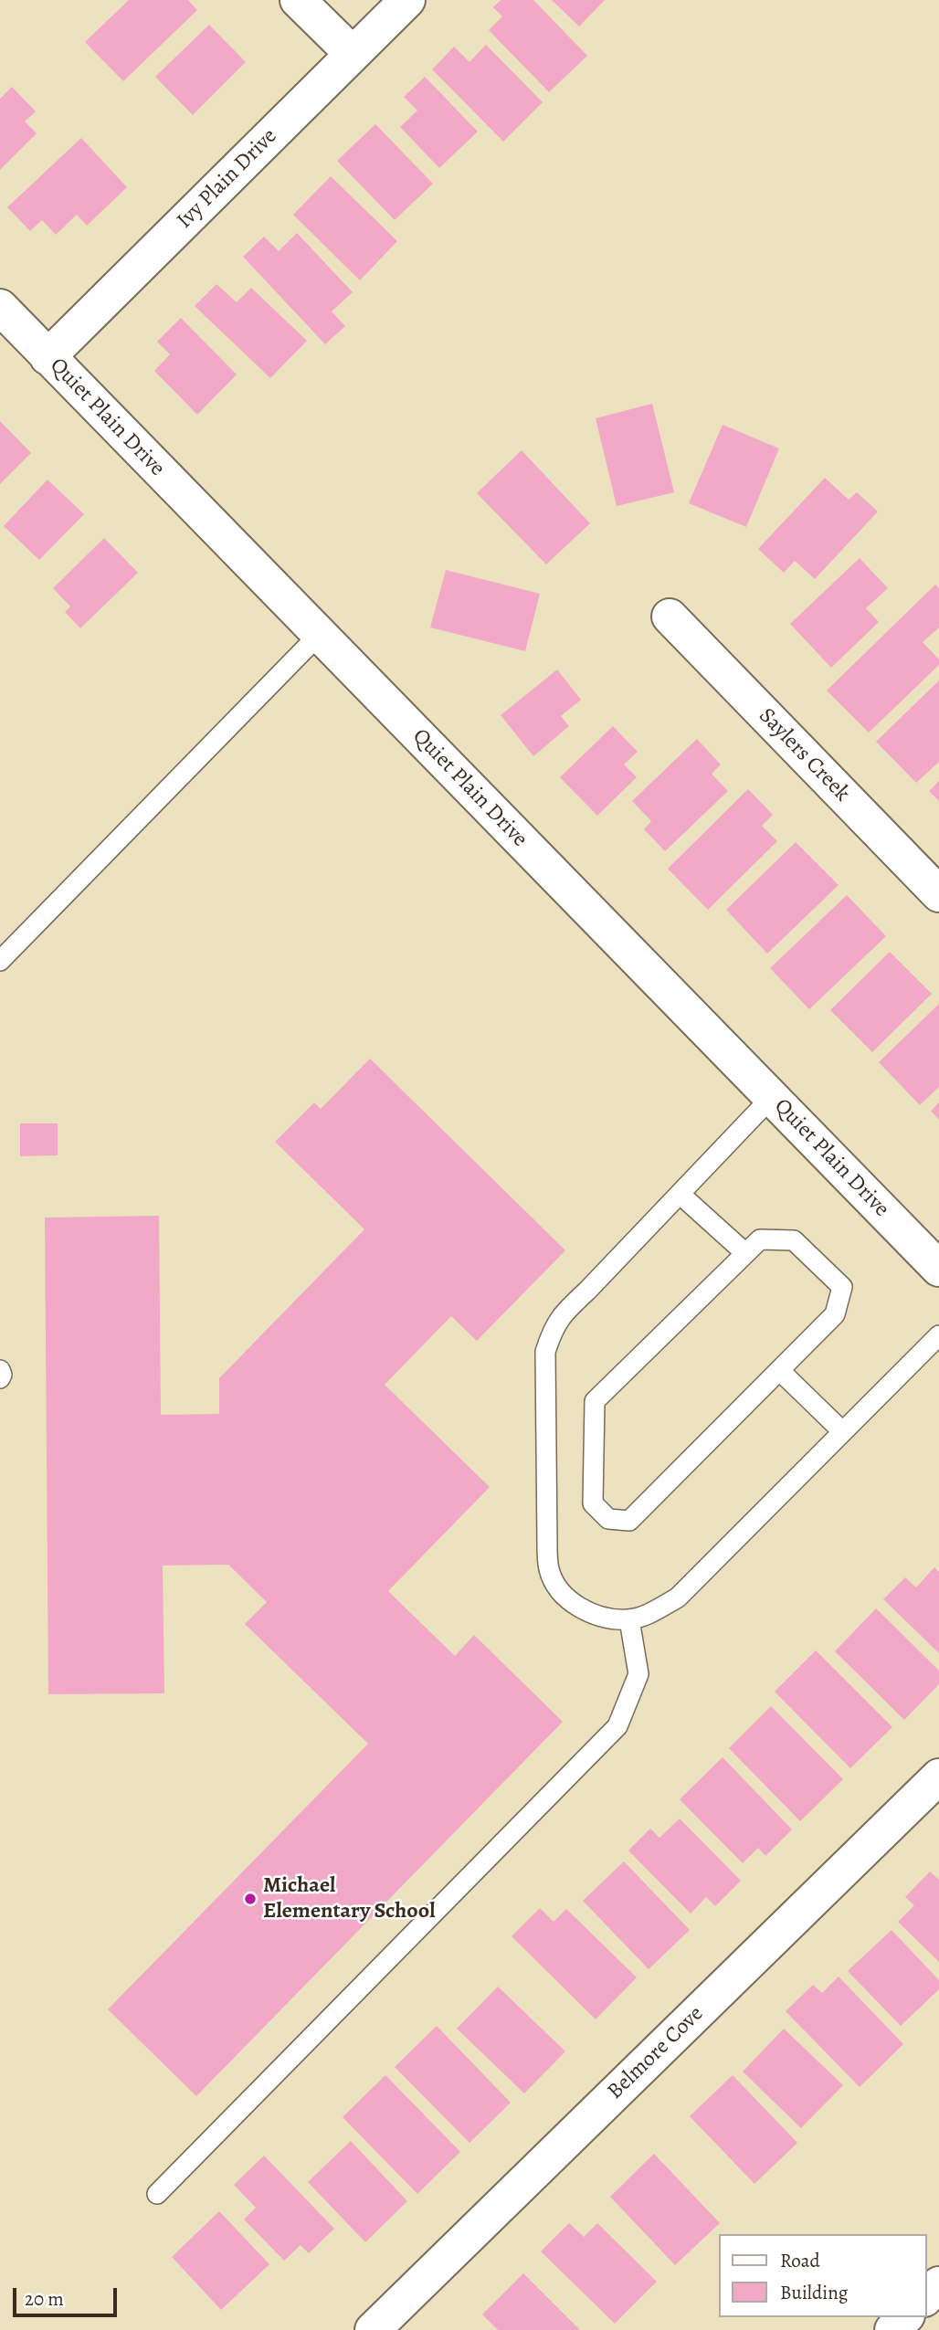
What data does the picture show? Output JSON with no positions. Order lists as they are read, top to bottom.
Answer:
{
  "streets": {
    "street": [
      "Ivy Plain Drive",
      "Quiet Plain Drive",
      "Saylers Creek",
      "Belmore Cove"
    ]
  },
  "crossings": [
    ["Ivy Plain Drive", "Quiet Plain Drive"]
  ],
  "places": ["Michael Elementary School"],
  "legend": ["Road", "Building"],
  "scale_bar": "20 m"
}
